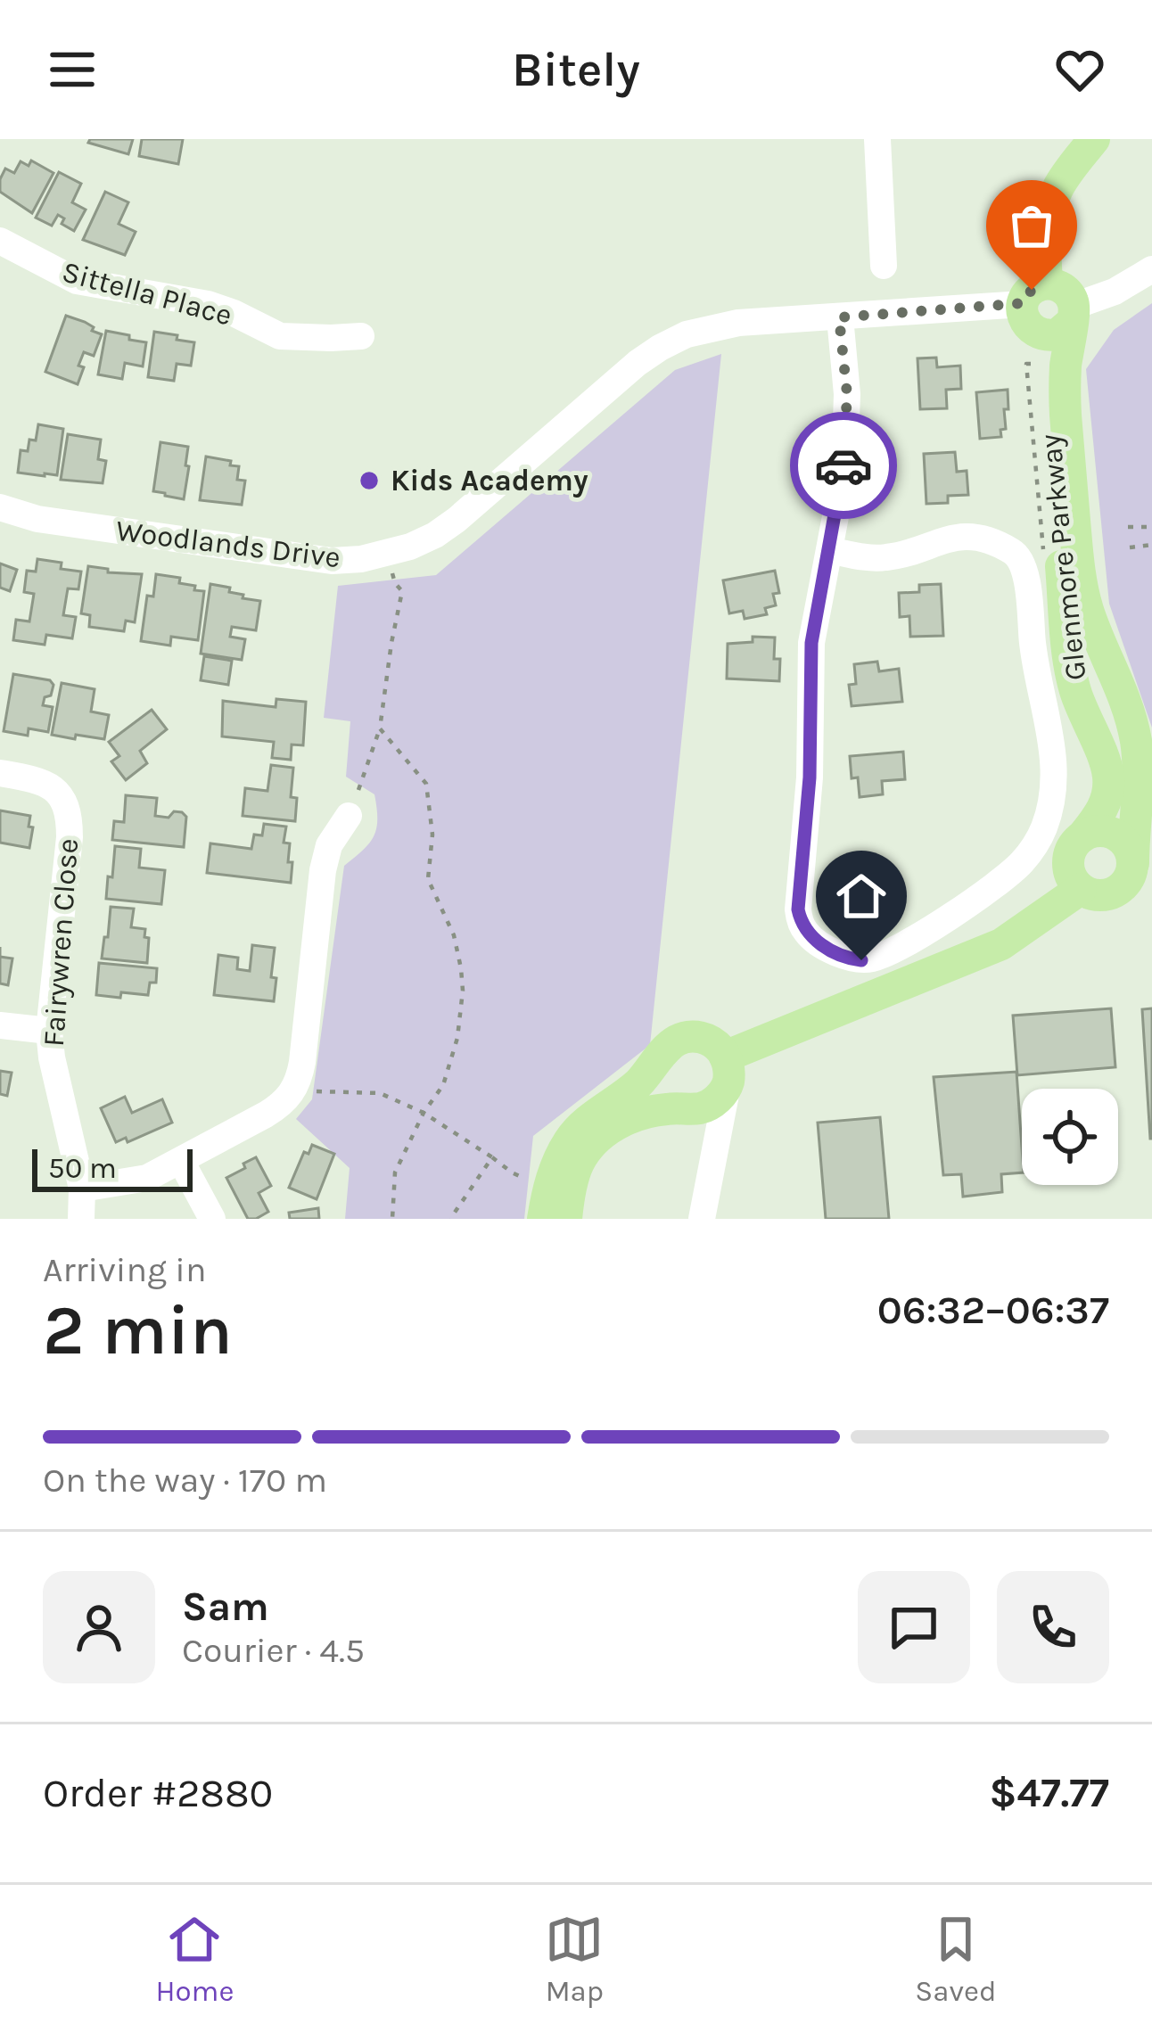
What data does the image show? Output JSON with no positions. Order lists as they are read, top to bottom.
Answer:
{
  "streets": {
    "main road": ["Glenmore Parkway"],
    "street": ["Sittella Place", "Woodlands Drive", "Fairywren Close"]
  },
  "crossings": [
    ["Woodlands Drive", "Glenmore Parkway"]
  ],
  "places": ["Kids Academy"],
  "scale_bar": "50 m",
  "page": {
    "header": "Bitely",
    "scale": "50 m",
    "heading": ["2 min", "Arriving in", "06:32–06:37"],
    "panel": [
      "Sam",
      "Courier · 4.5",
      "Order #2880",
      "$47.77"
    ],
    "bar": "On the way · 170 m",
    "tabs": ["Home", "Map", "Saved"]
  }
}
